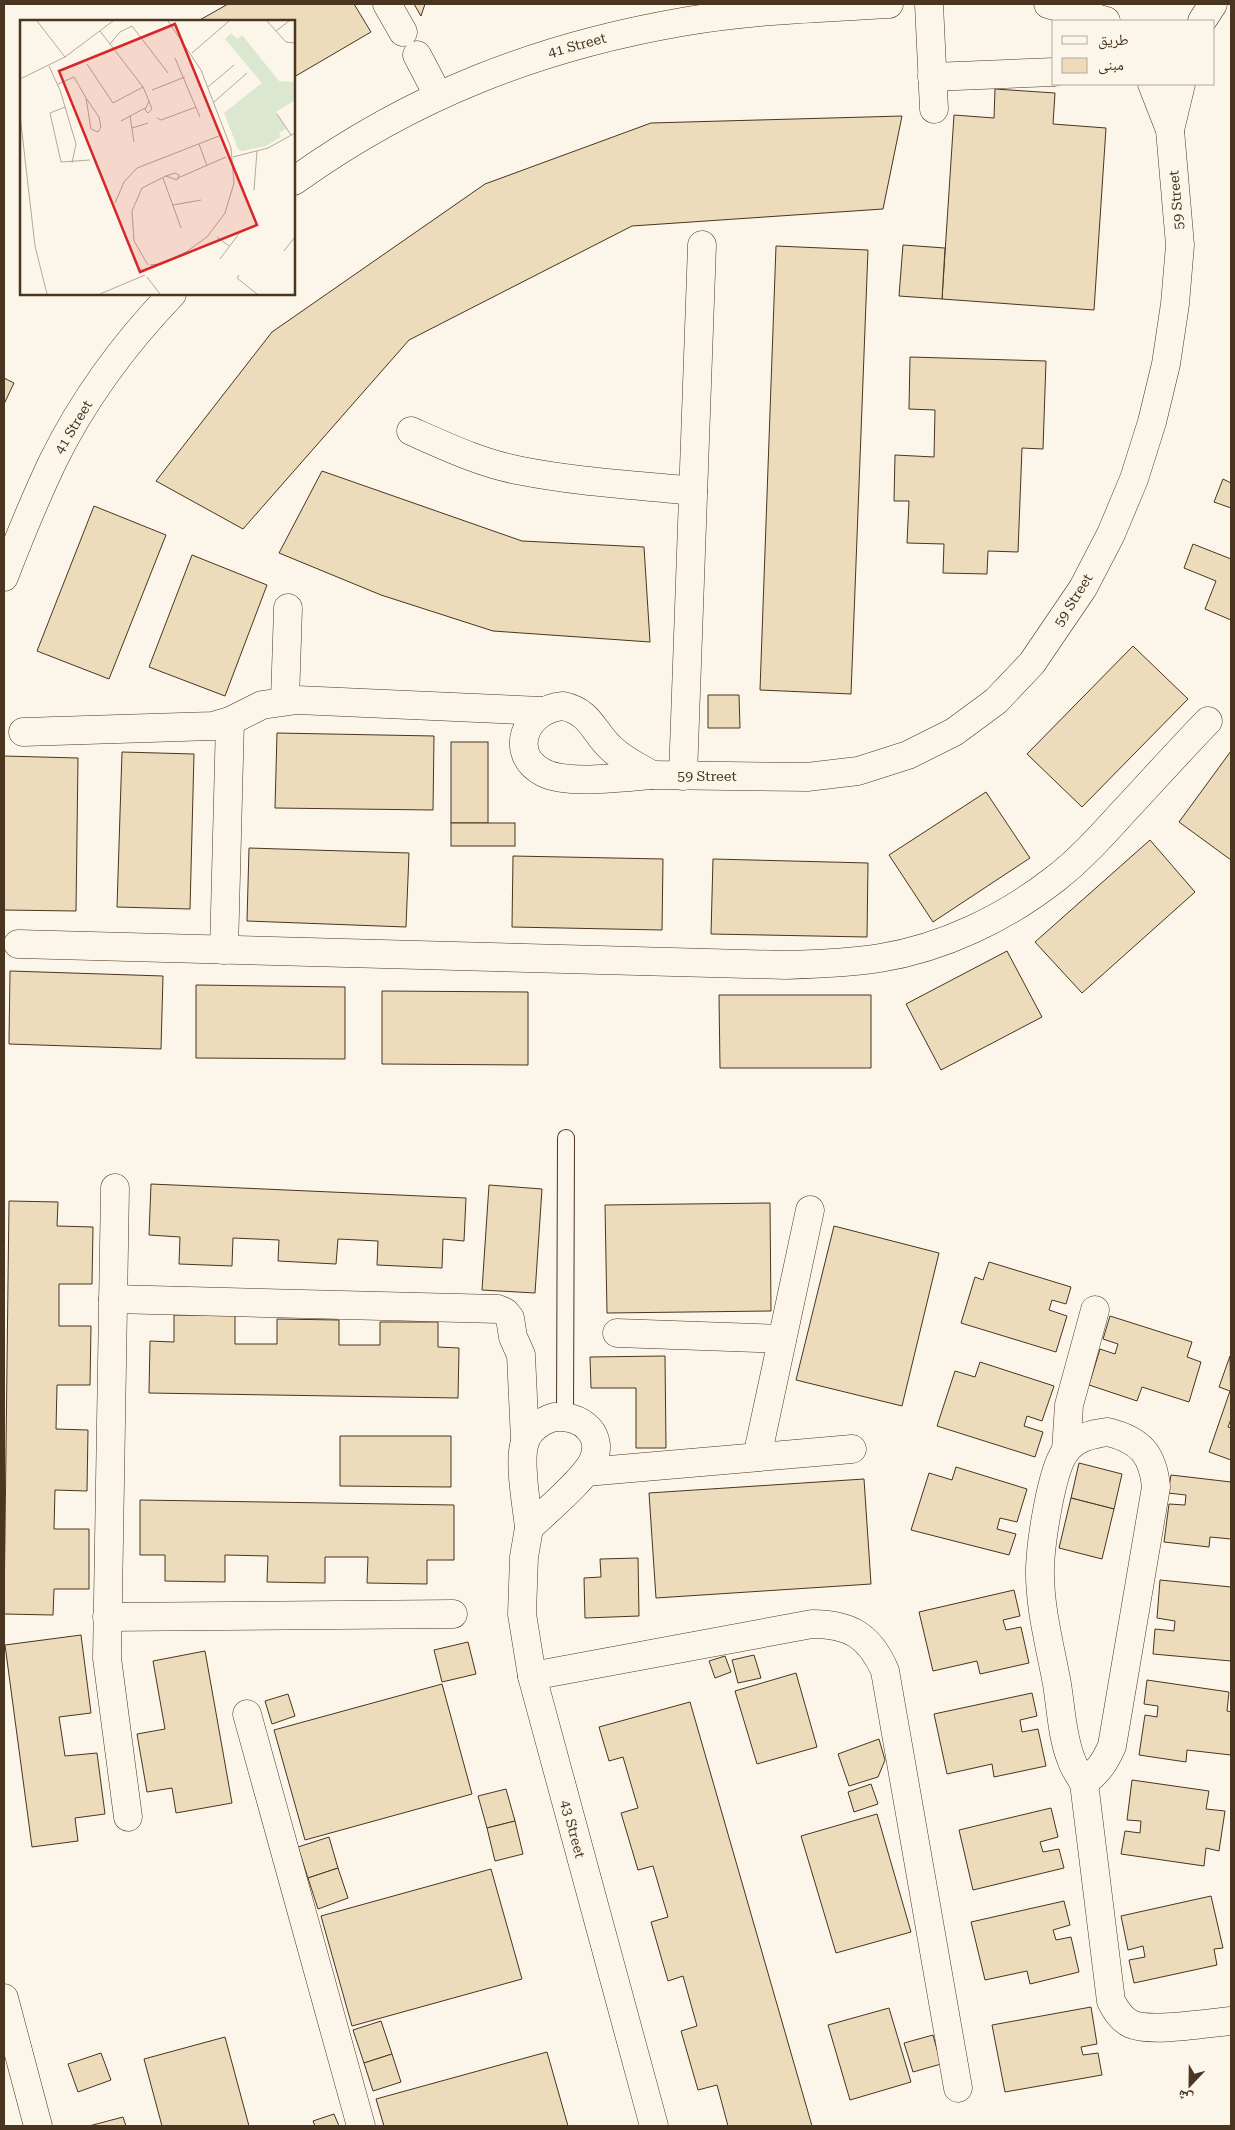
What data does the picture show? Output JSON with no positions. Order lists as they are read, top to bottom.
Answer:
{
  "streets": {
    "street": ["41 Street", "59 Street", "43 Street"]
  },
  "legend": ["طريق", "مبنى"],
  "north": "bottom"
}
